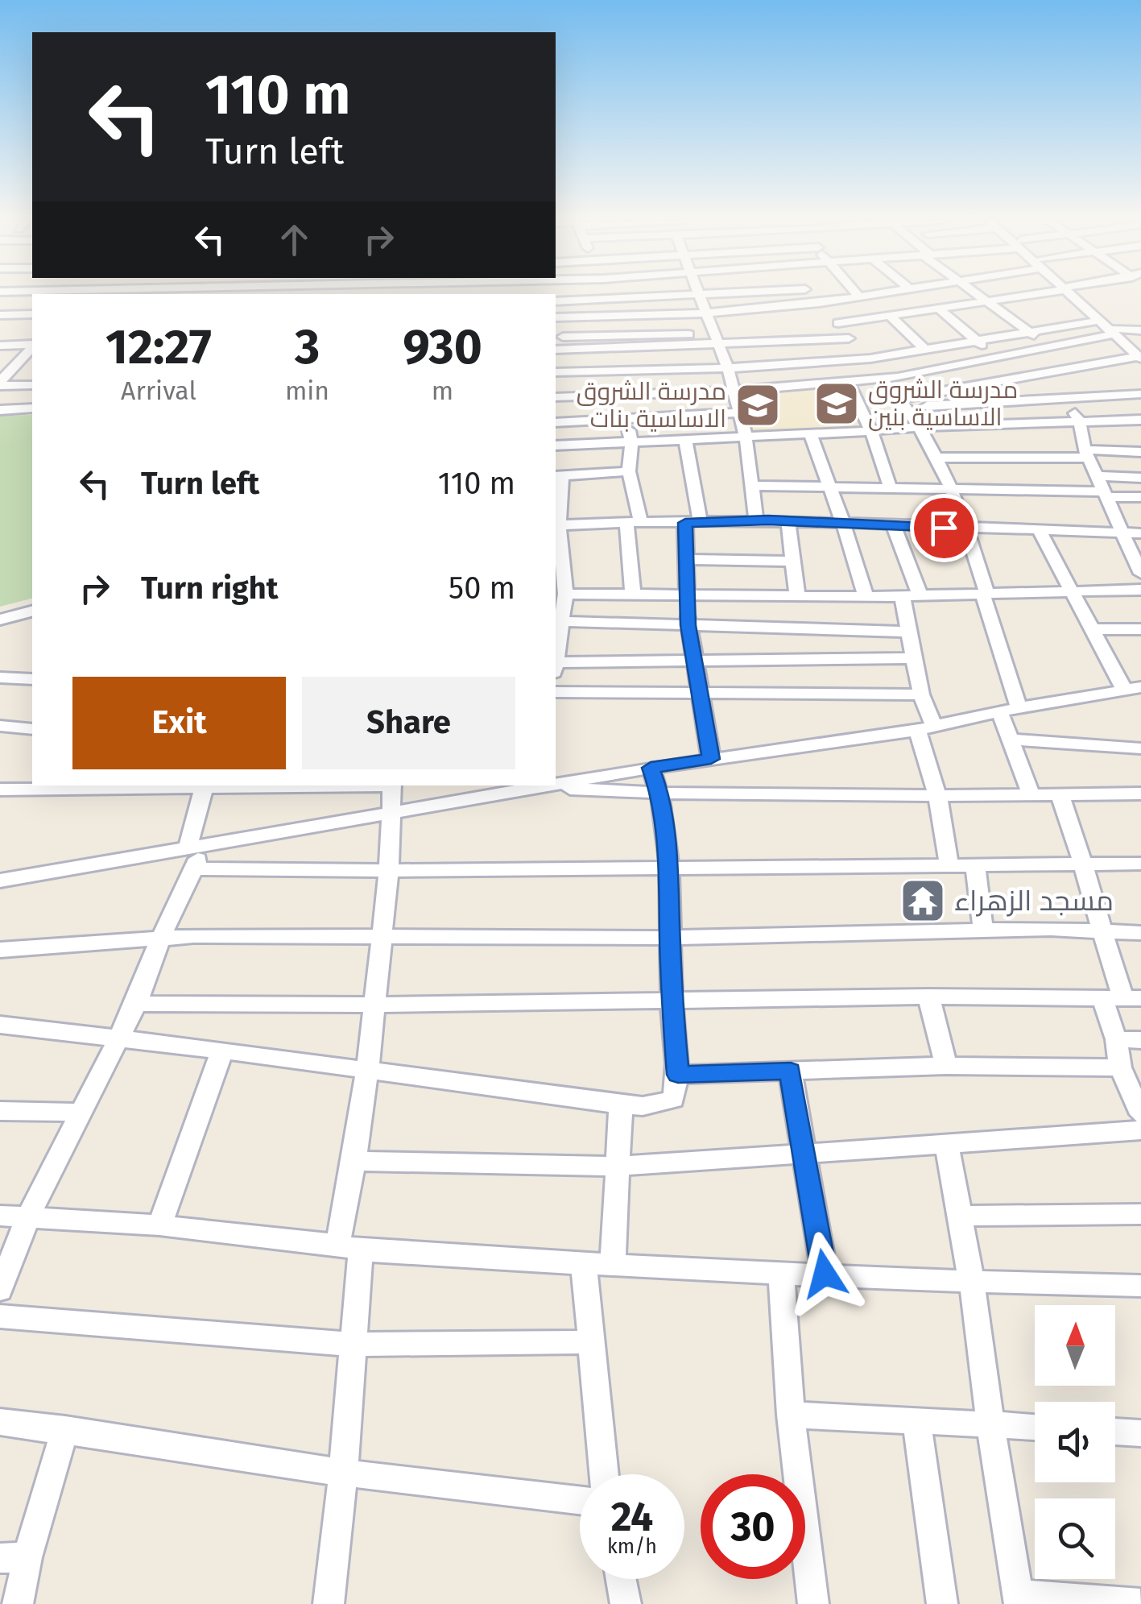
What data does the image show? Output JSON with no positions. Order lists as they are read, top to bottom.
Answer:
{
  "places": {
    "school or university": ["مدرسة الشروق الاساسية بنين", "مدرسة الشروق الاساسية بنات"],
    "temple": ["مسجد الزهراء"]
  },
  "north": "top",
  "page": {
    "turn": ["110 m", "Turn left"],
    "eta": [
      "12:27",
      "Arrival",
      "3",
      "min",
      "930",
      "m"
    ],
    "list": [
      {
        "name": "Turn left",
        "value": "110 m"
      },
      {
        "name": "Turn right",
        "value": "50 m"
      }
    ],
    "buttons": ["Exit", "Share"],
    "speed": "24 km/h",
    "limit": "30"
  }
}
